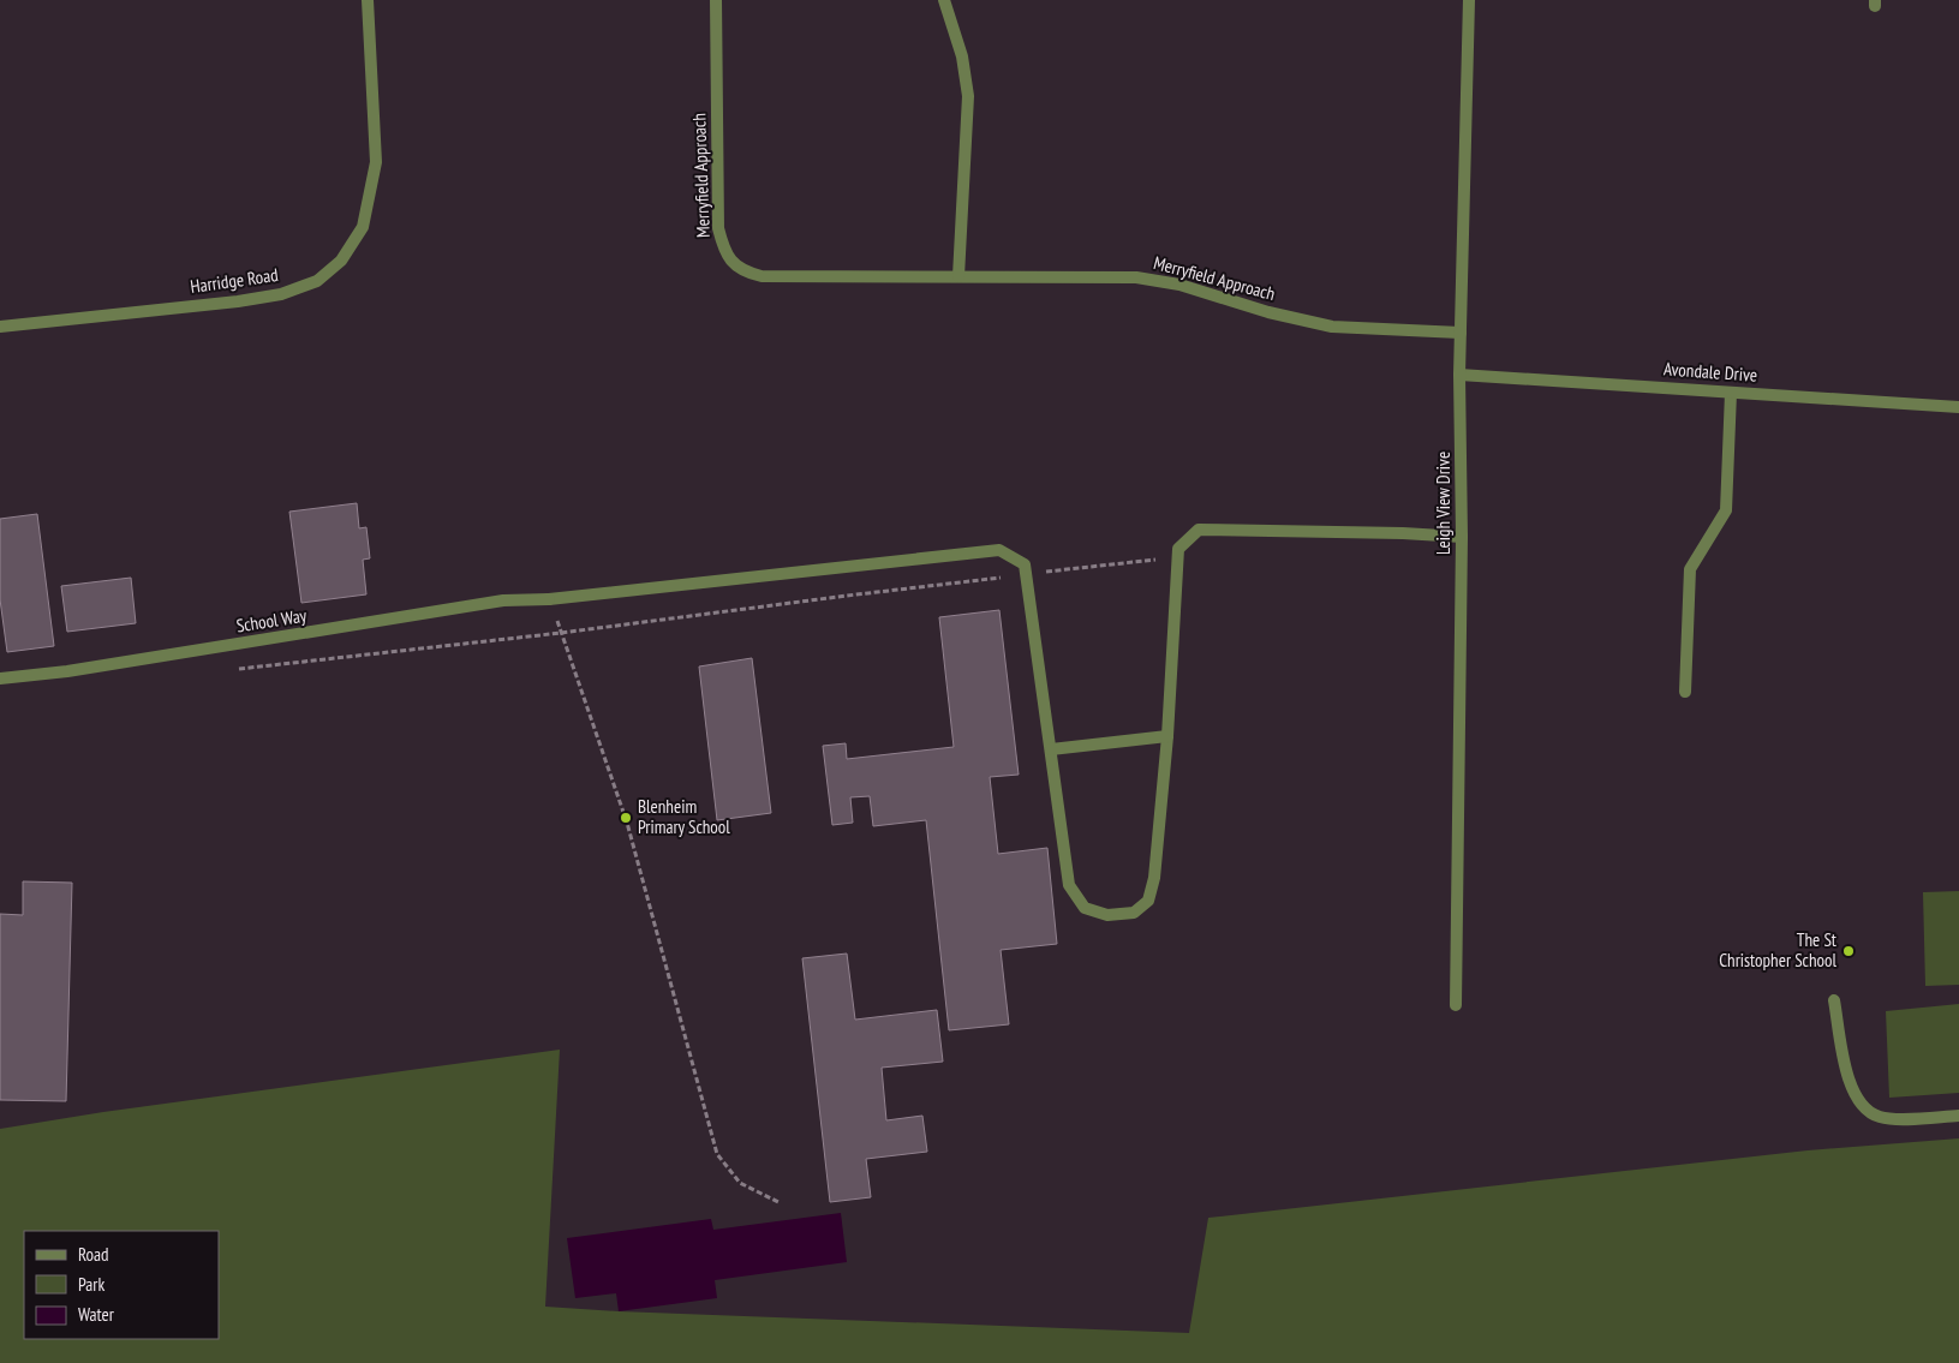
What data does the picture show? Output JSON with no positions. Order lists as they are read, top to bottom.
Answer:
{
  "streets": {
    "street": [
      "Merryfield Approach",
      "Harridge Road",
      "Avondale Drive",
      "Leigh View Drive",
      "School Way"
    ]
  },
  "crossings": [
    ["Merryfield Approach", "Leigh View Drive"],
    ["Avondale Drive", "Leigh View Drive"]
  ],
  "places": ["Blenheim Primary School", "The St Christopher School"],
  "legend": ["Road", "Park", "Water"]
}
